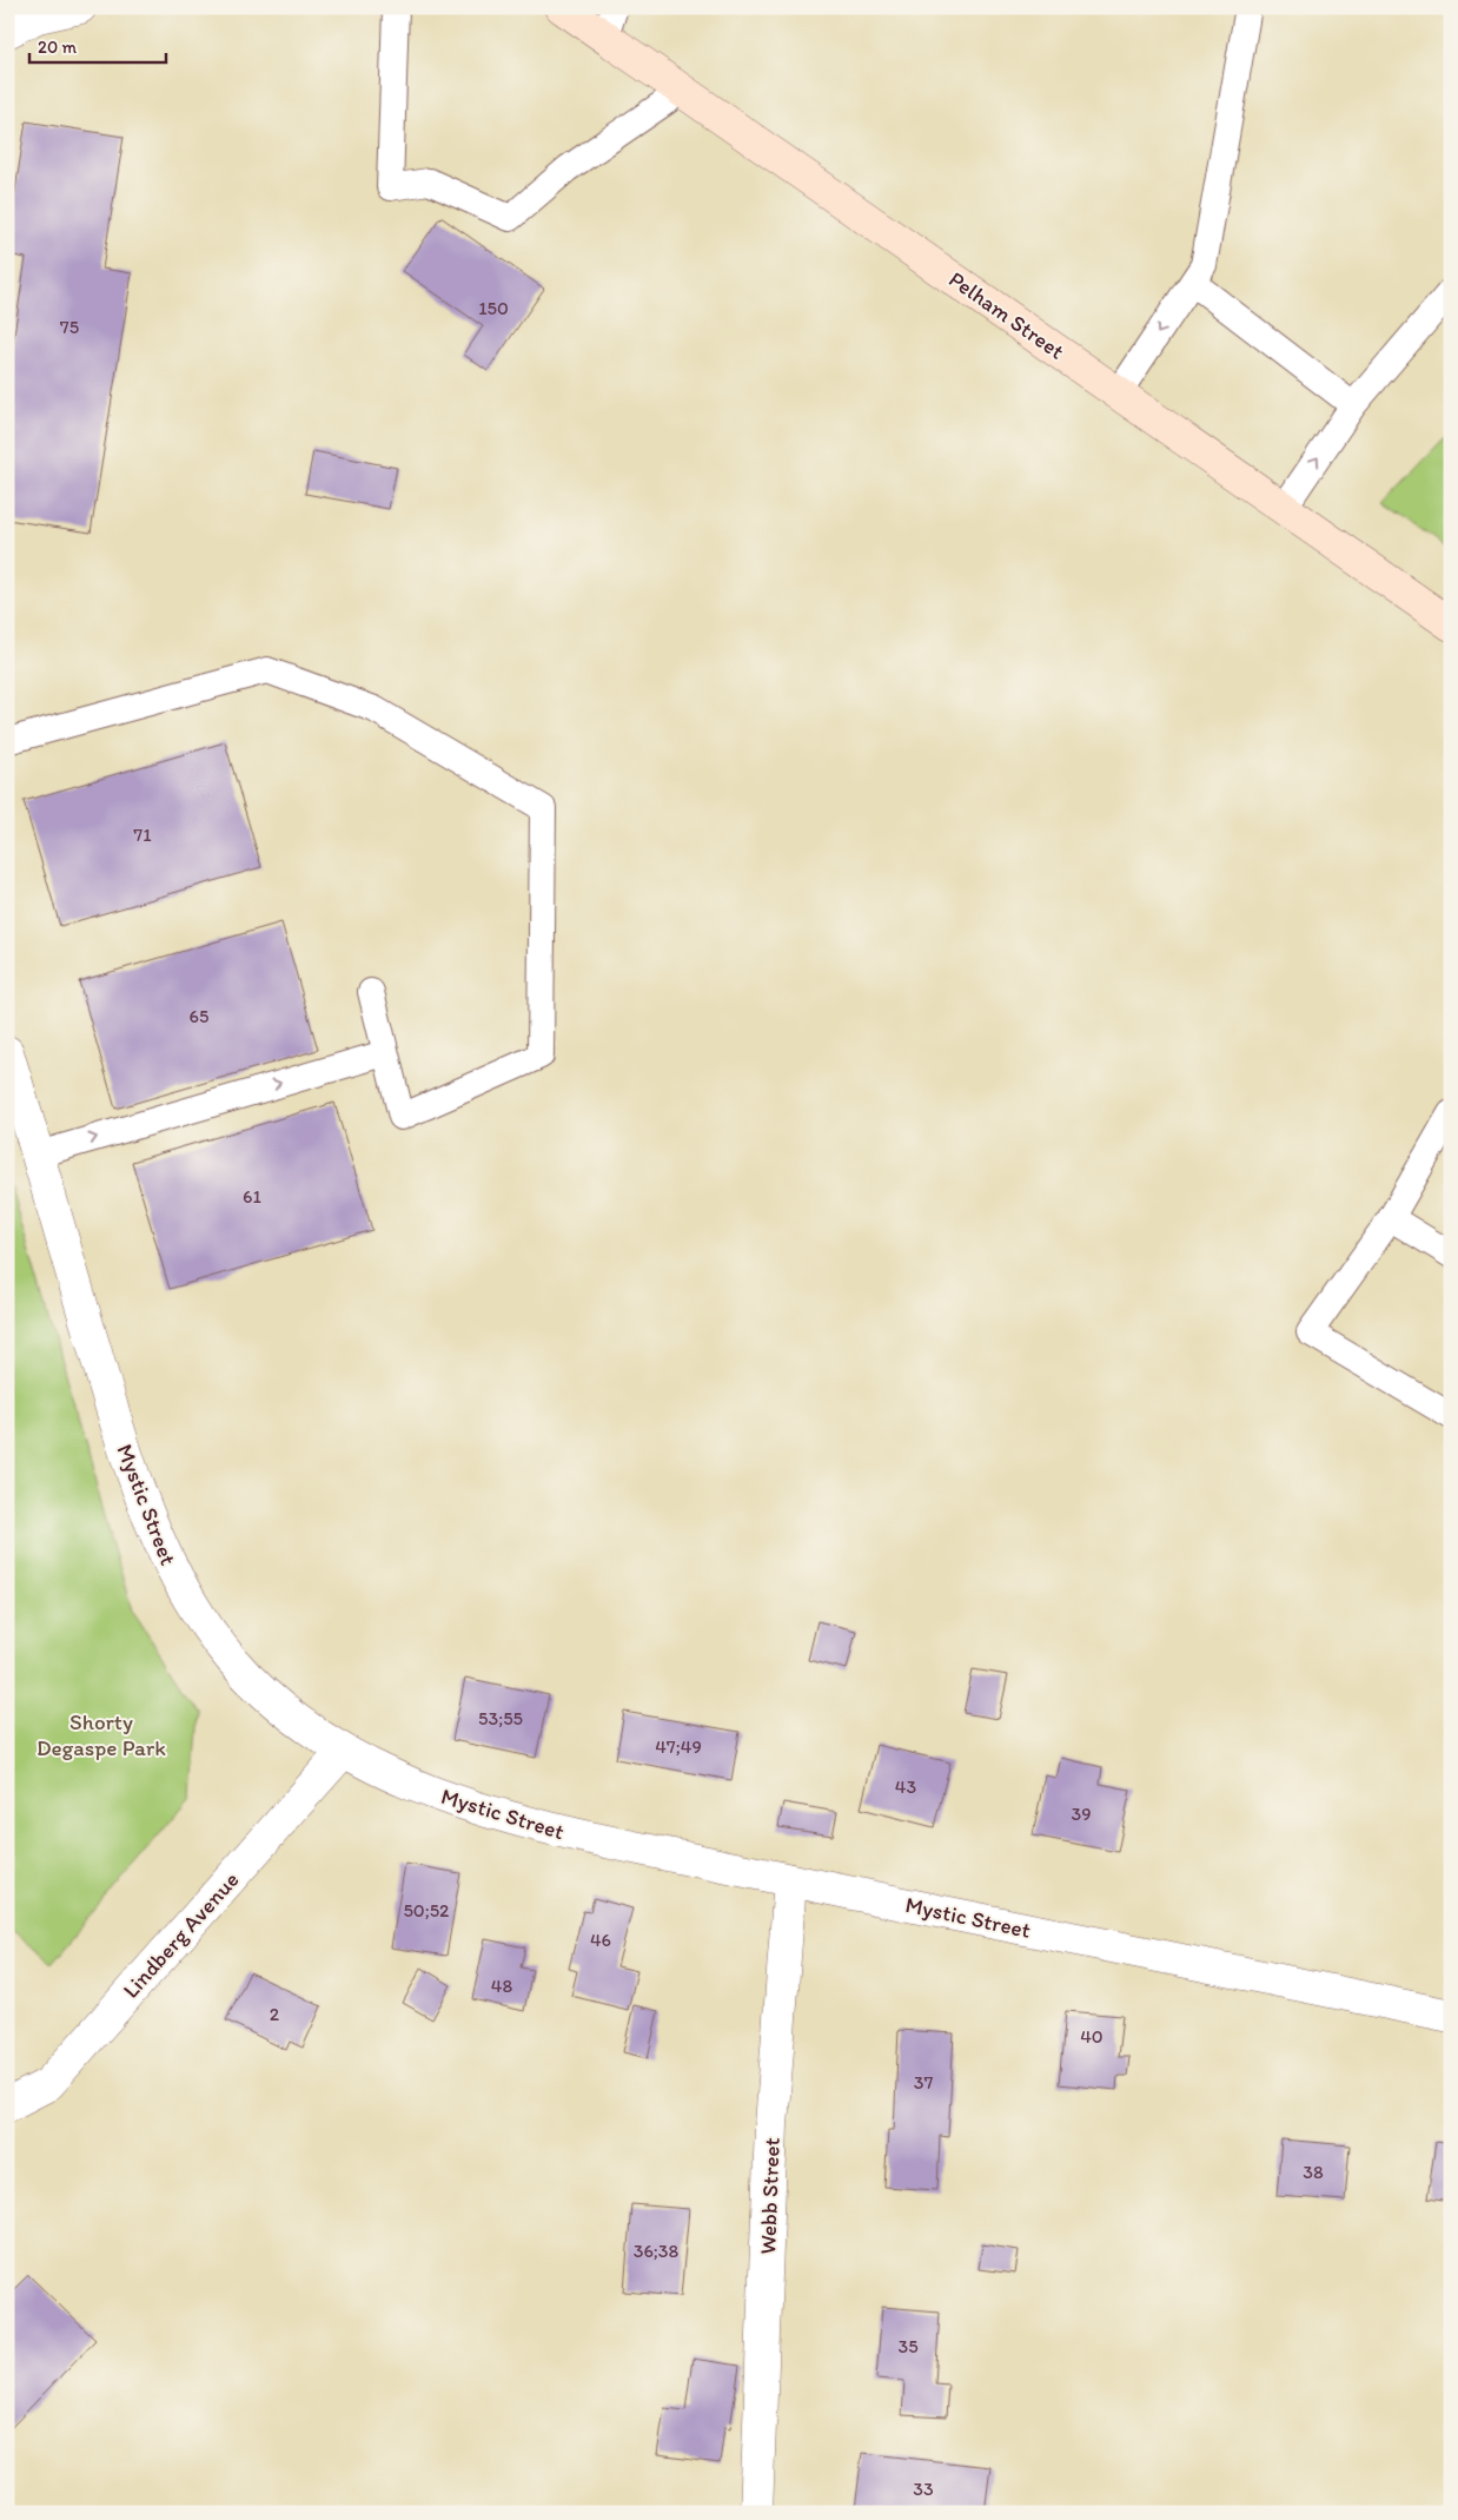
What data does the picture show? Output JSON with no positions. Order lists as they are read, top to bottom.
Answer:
{
  "streets": {
    "main road": ["Pelham Street"],
    "street": ["Mystic Street", "Lindberg Avenue", "Webb Street"]
  },
  "crossings": [
    ["Mystic Street", "Lindberg Avenue"],
    ["Mystic Street", "Webb Street"]
  ],
  "parks": ["Shorty Degaspe Park"],
  "house_numbers": [
    "150",
    "75",
    "71",
    "65",
    "61",
    "53;55",
    "47;49",
    "43",
    "39",
    "50;52",
    "46",
    "48",
    "2",
    "40",
    "37",
    "38",
    "36;38",
    "35",
    "33"
  ],
  "scale_bar": "20 m"
}
